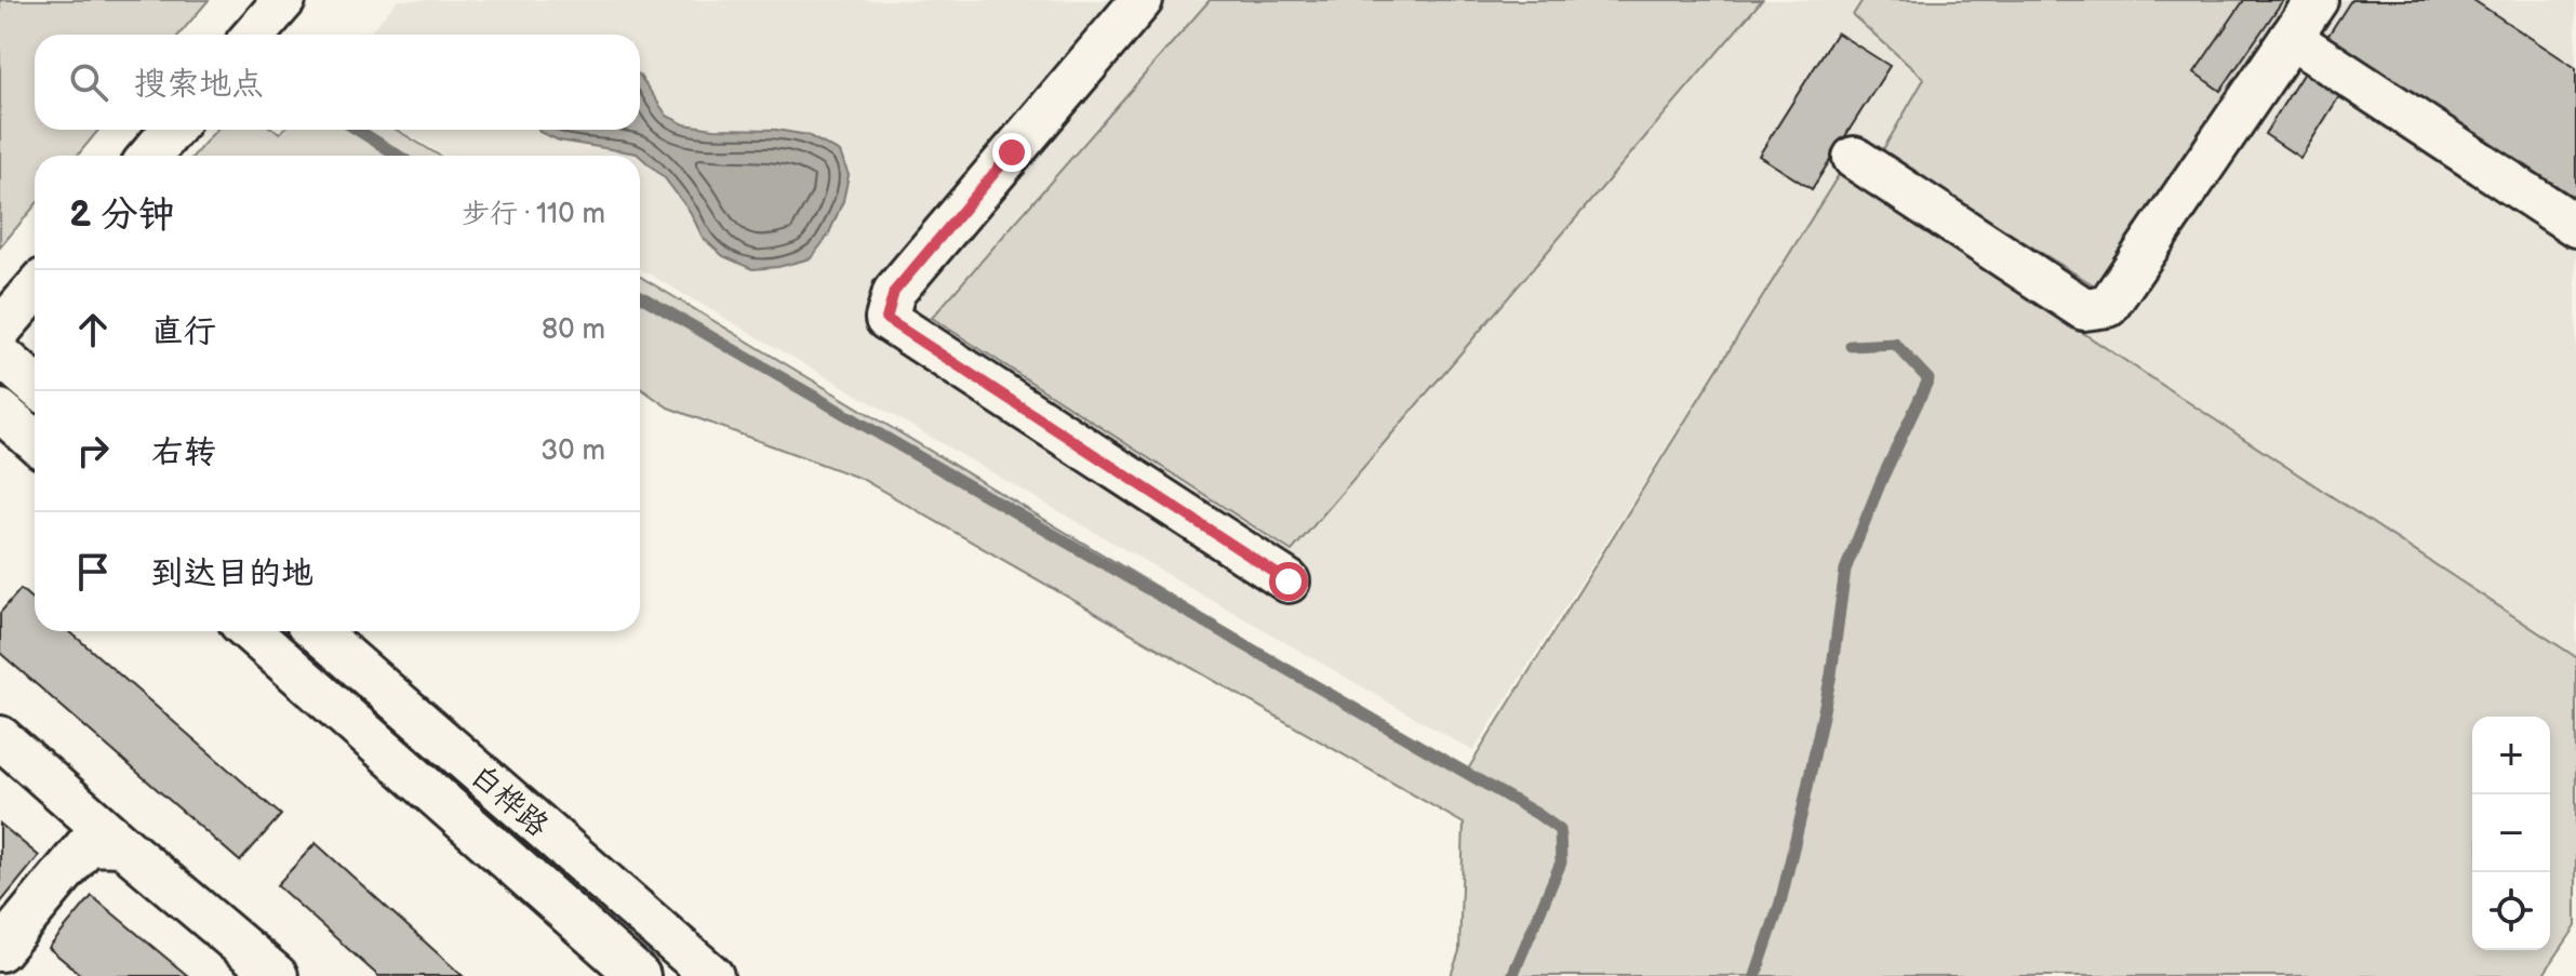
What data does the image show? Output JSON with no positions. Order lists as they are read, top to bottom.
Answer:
{
  "streets": {
    "street": ["白桦路"]
  },
  "page": {
    "search": "搜索地点",
    "heading": ["2 分钟", "步行 · 110 m"],
    "list": [
      ["直行", "80 m"],
      ["右转", "30 m"],
      "到达目的地"
    ],
    "map_buttons": ["+", "−"]
  }
}
